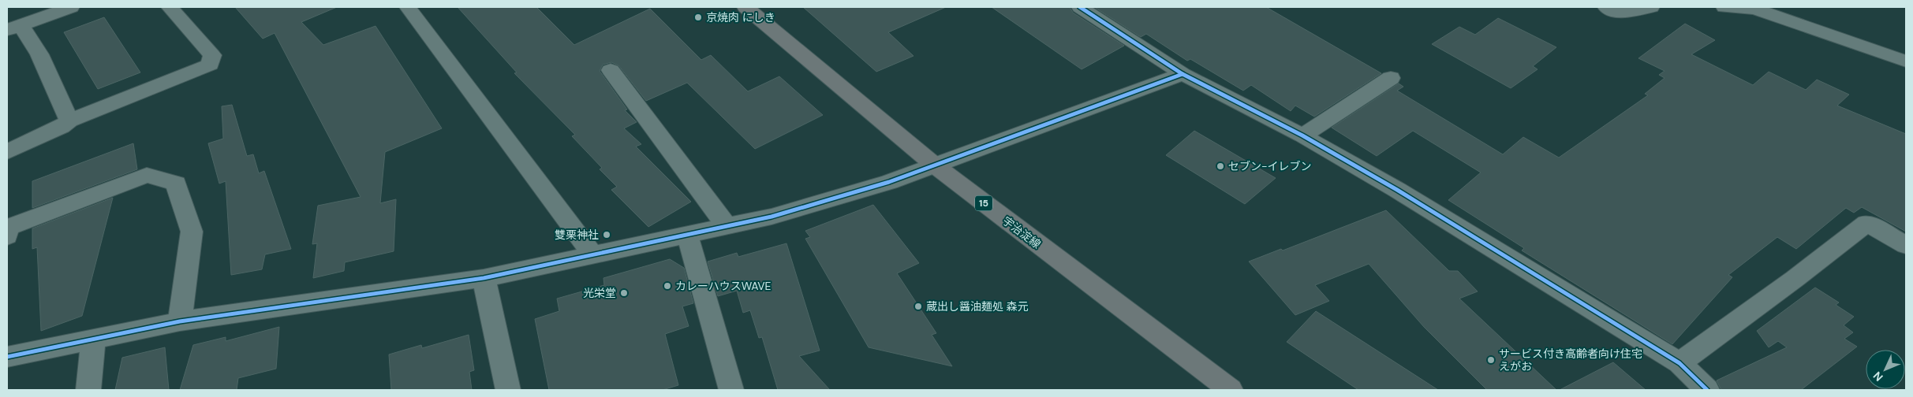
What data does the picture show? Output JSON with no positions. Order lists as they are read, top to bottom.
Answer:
{
  "streets": {
    "main road": ["15", "宇治淀線"]
  },
  "places": [
    "京焼肉 にしき",
    "セブン-イレブン",
    "雙栗神社",
    "カレーハウスWAVE",
    "光栄堂",
    "蔵出し醤油麺処 森元",
    "サービス付き高齢者向け住宅 えがお"
  ],
  "north": "bottom left"
}
